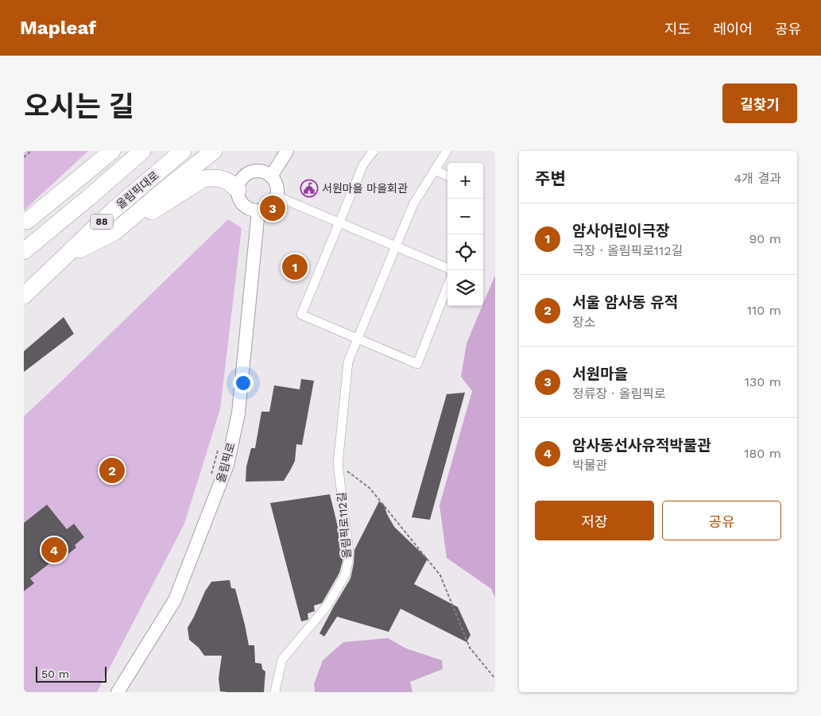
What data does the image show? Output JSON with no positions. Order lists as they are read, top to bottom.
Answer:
{
  "streets": {
    "highway": ["올림픽대로", "88"],
    "main road": ["올림픽로"],
    "street": ["올림픽로112길"]
  },
  "places": {
    "public building": ["서원마을 마을회관"]
  },
  "scale_bar": "50 m",
  "page": {
    "header": "Mapleaf",
    "nav": ["지도", "레이어", "공유"],
    "title": "오시는 길",
    "buttons": [
      "길찾기",
      ["저장", "공유"]
    ],
    "heading": ["주변", "4개 결과"],
    "map_buttons": ["+", "−"],
    "pins": [
      "3",
      "1",
      "2",
      "4"
    ],
    "list": [
      {
        "mark": "1",
        "name": "암사어린이극장",
        "note": "극장 · 올림픽로112길",
        "value": "90 m"
      },
      {
        "mark": "2",
        "name": "서울 암사동 유적",
        "note": "장소",
        "value": "110 m"
      },
      {
        "mark": "3",
        "name": "서원마을",
        "note": "정류장 · 올림픽로",
        "value": "130 m"
      },
      {
        "mark": "4",
        "name": "암사동선사유적박물관",
        "note": "박물관",
        "value": "180 m"
      }
    ],
    "scale": "50 m"
  }
}
